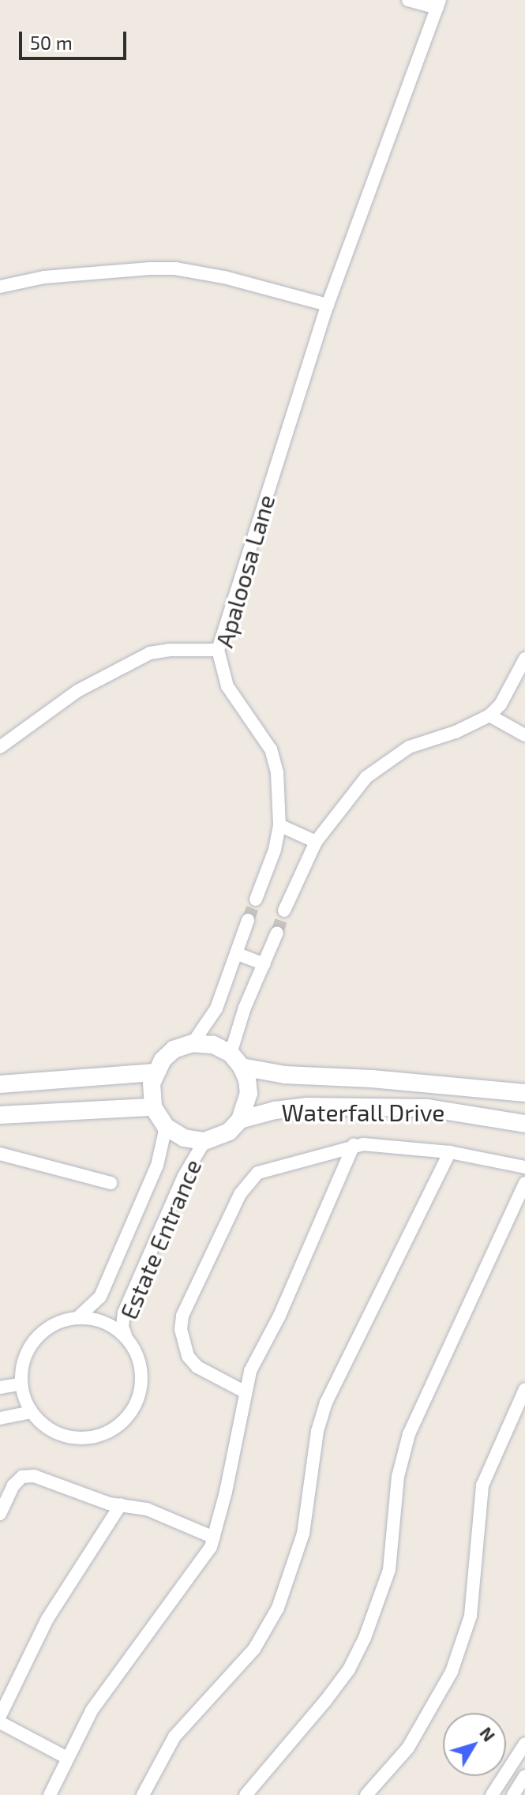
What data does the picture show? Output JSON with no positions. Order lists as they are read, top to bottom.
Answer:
{
  "streets": {
    "main road": ["Waterfall Drive"],
    "street": ["Apaloosa Lane", "Estate Entrance"]
  },
  "crossings": [
    ["Waterfall Drive", "Estate Entrance"]
  ],
  "scale_bar": "50 m",
  "north": "top right"
}
